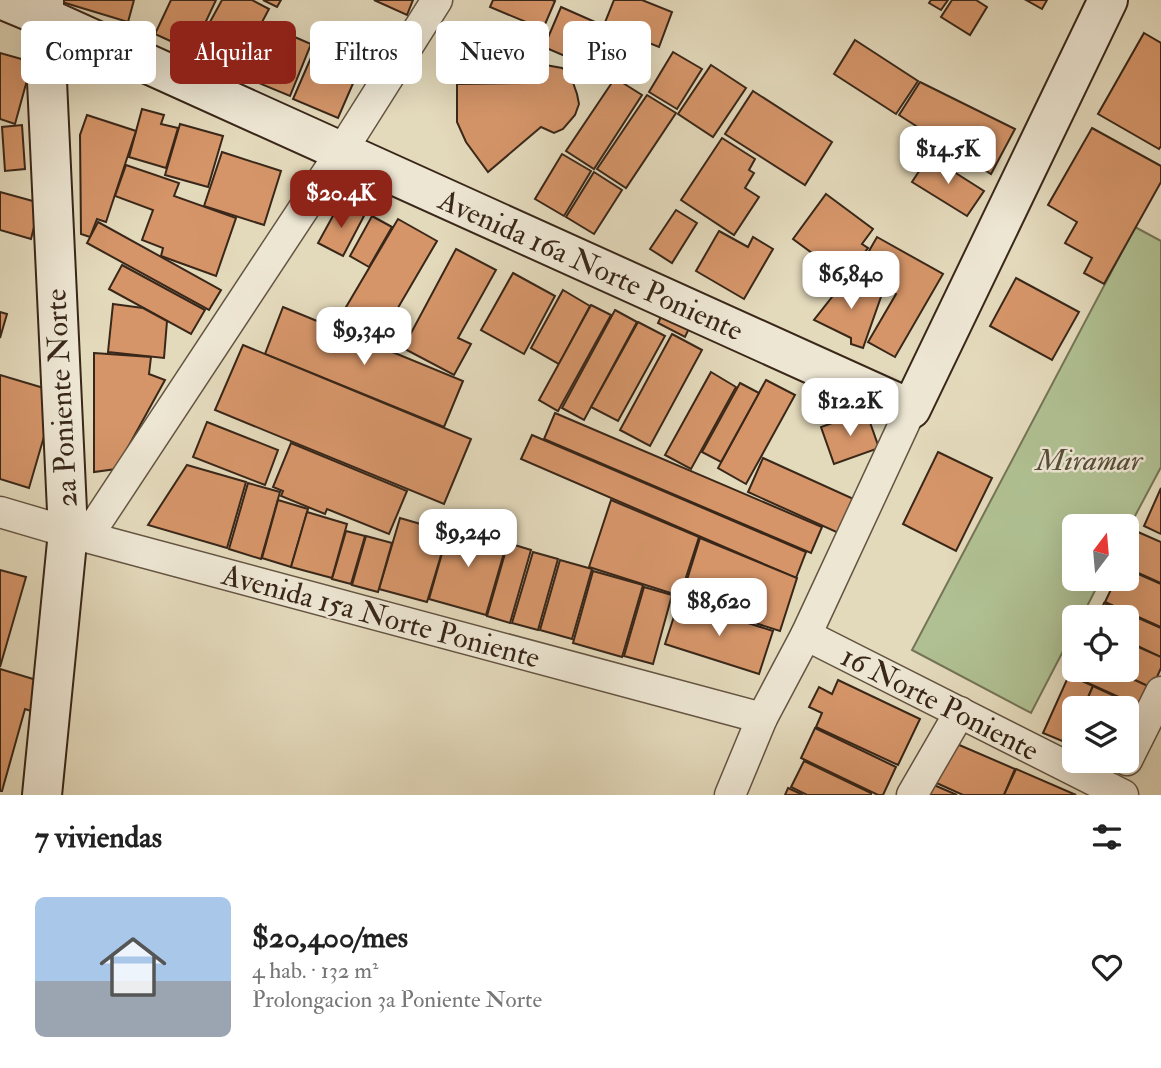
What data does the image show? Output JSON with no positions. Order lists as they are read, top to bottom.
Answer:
{
  "streets": {
    "street": [
      "Avenida 16a Norte Poniente",
      "2a Poniente Norte",
      "Avenida 15a Norte Poniente",
      "16 Norte Poniente"
    ]
  },
  "crossings": [
    ["Avenida 16a Norte Poniente", "2a Poniente Norte"],
    ["2a Poniente Norte", "Avenida 15a Norte Poniente"]
  ],
  "parks": ["Miramar"],
  "north": "top",
  "page": {
    "chip": [
      "Comprar",
      "Alquilar",
      "Filtros",
      "Nuevo",
      "Piso"
    ],
    "price": [
      "$14.5K",
      "$20.4K",
      "$6,840",
      "$9,340",
      "$12.2K",
      "$9,240",
      "$8,620"
    ],
    "heading": "7 viviendas",
    "list": [
      {
        "name": "$20,400/mes",
        "note": "4 hab. · 132 m² · Prolongacion 3a Poniente Norte"
      }
    ]
  }
}
